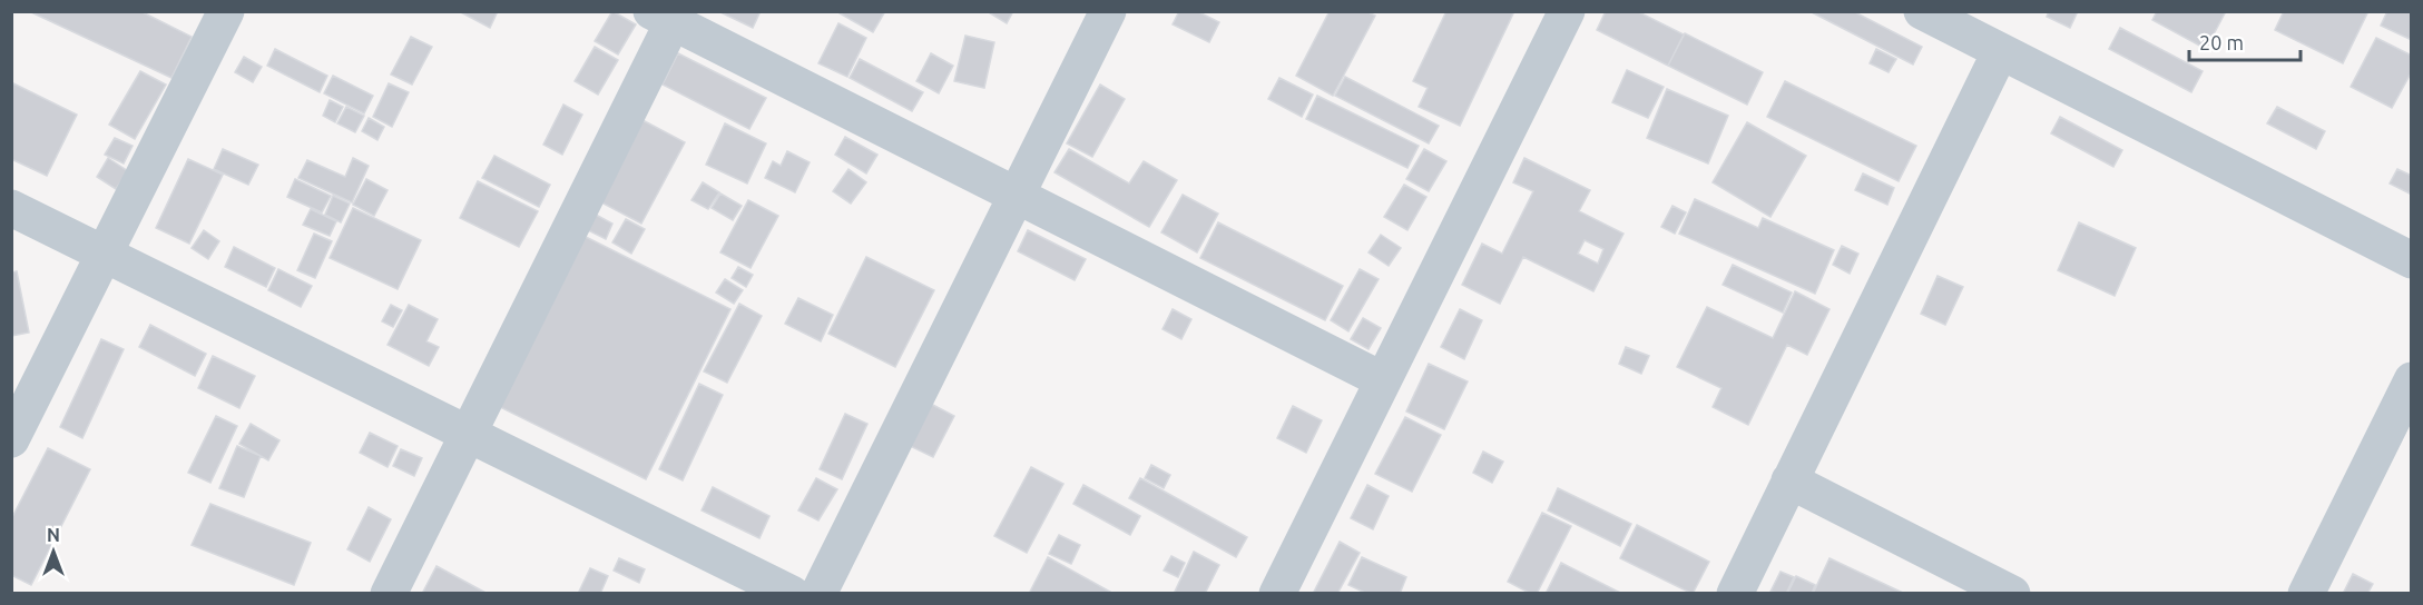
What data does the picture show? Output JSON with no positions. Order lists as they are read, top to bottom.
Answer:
{
  "scale_bar": "20 m",
  "north": "top"
}
